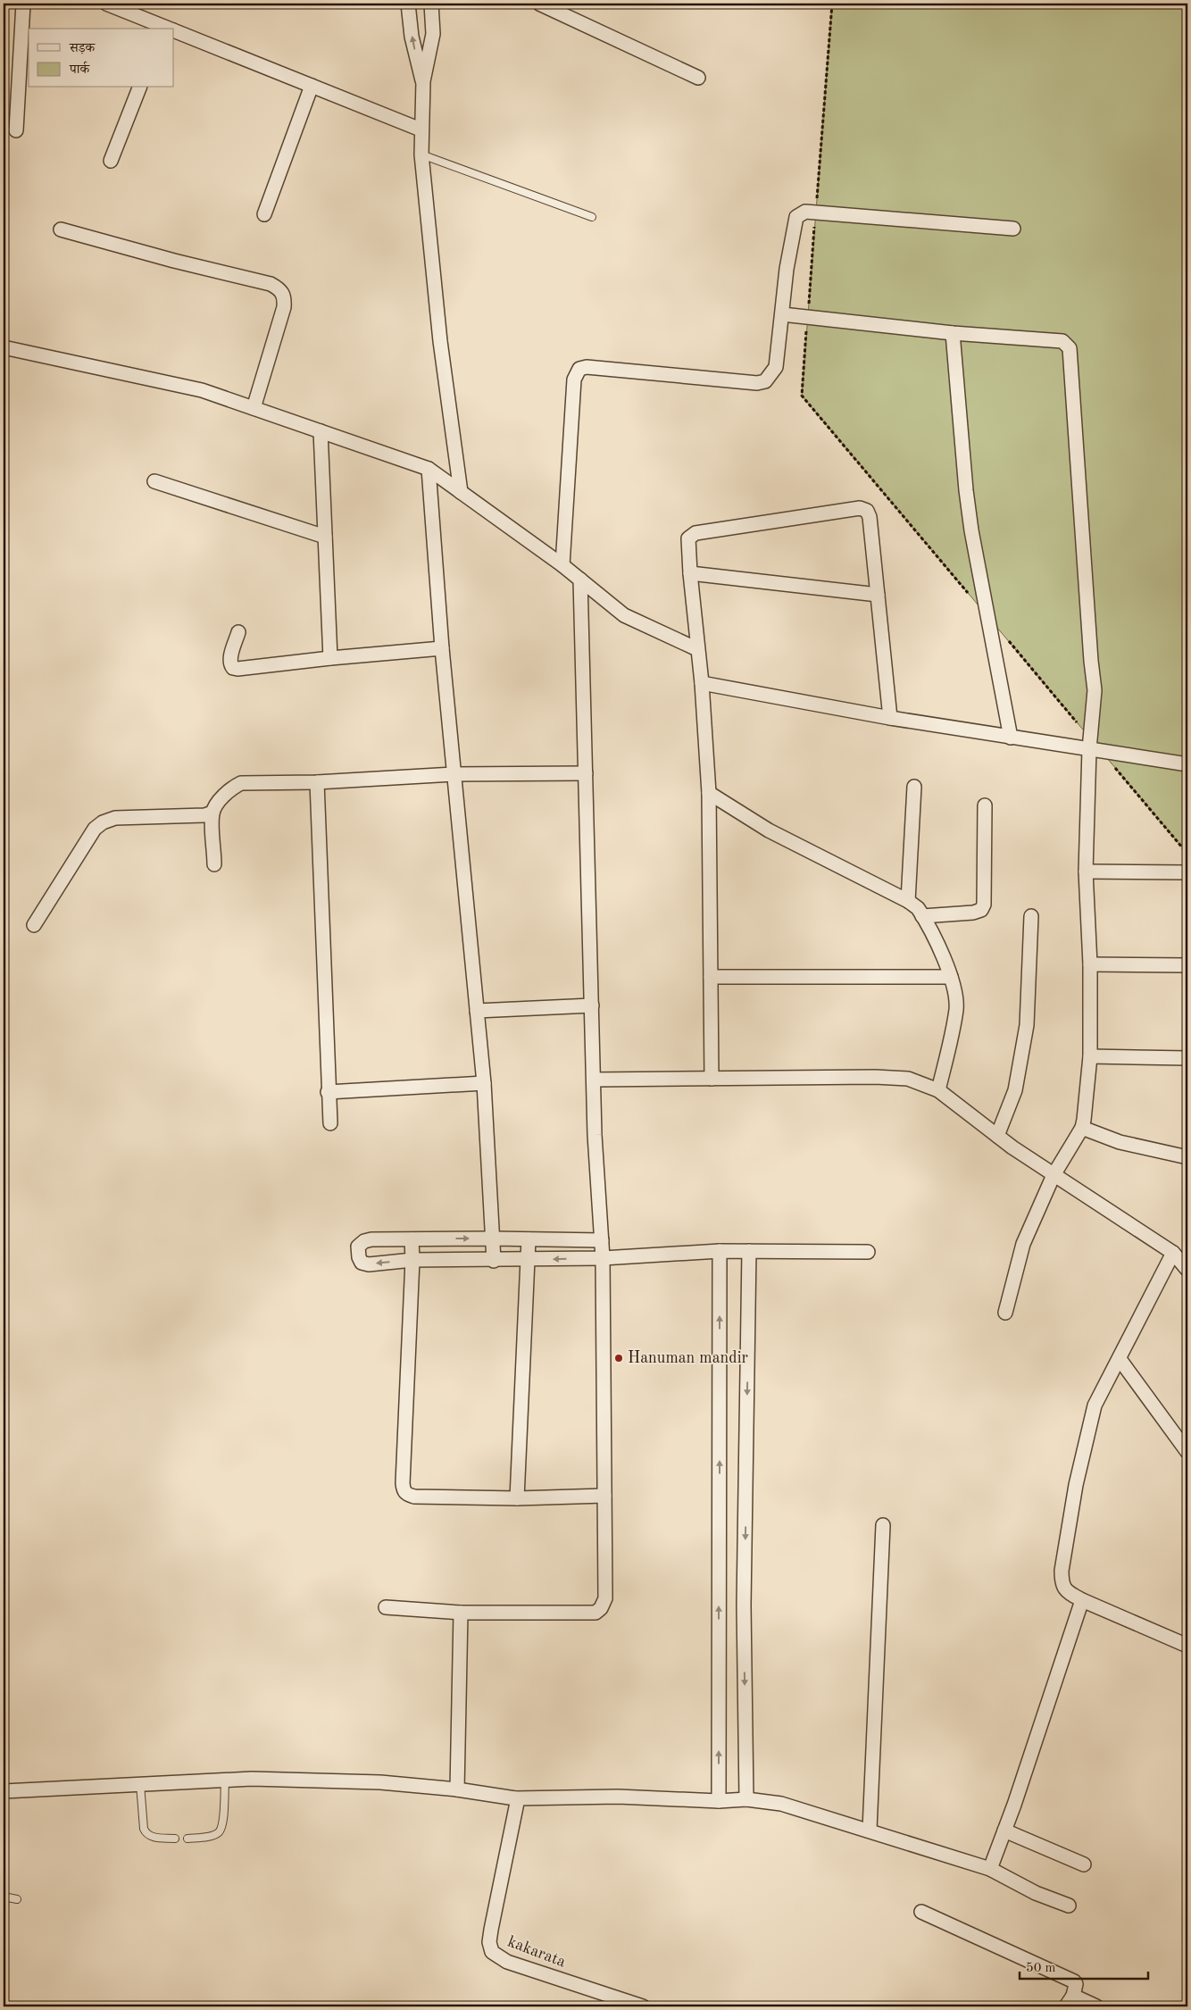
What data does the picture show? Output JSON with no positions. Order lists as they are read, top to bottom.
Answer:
{
  "streets": {
    "street": ["kakarata"]
  },
  "places": ["Hanuman mandir"],
  "legend": ["सड़क", "पार्क"],
  "scale_bar": "50 m"
}
